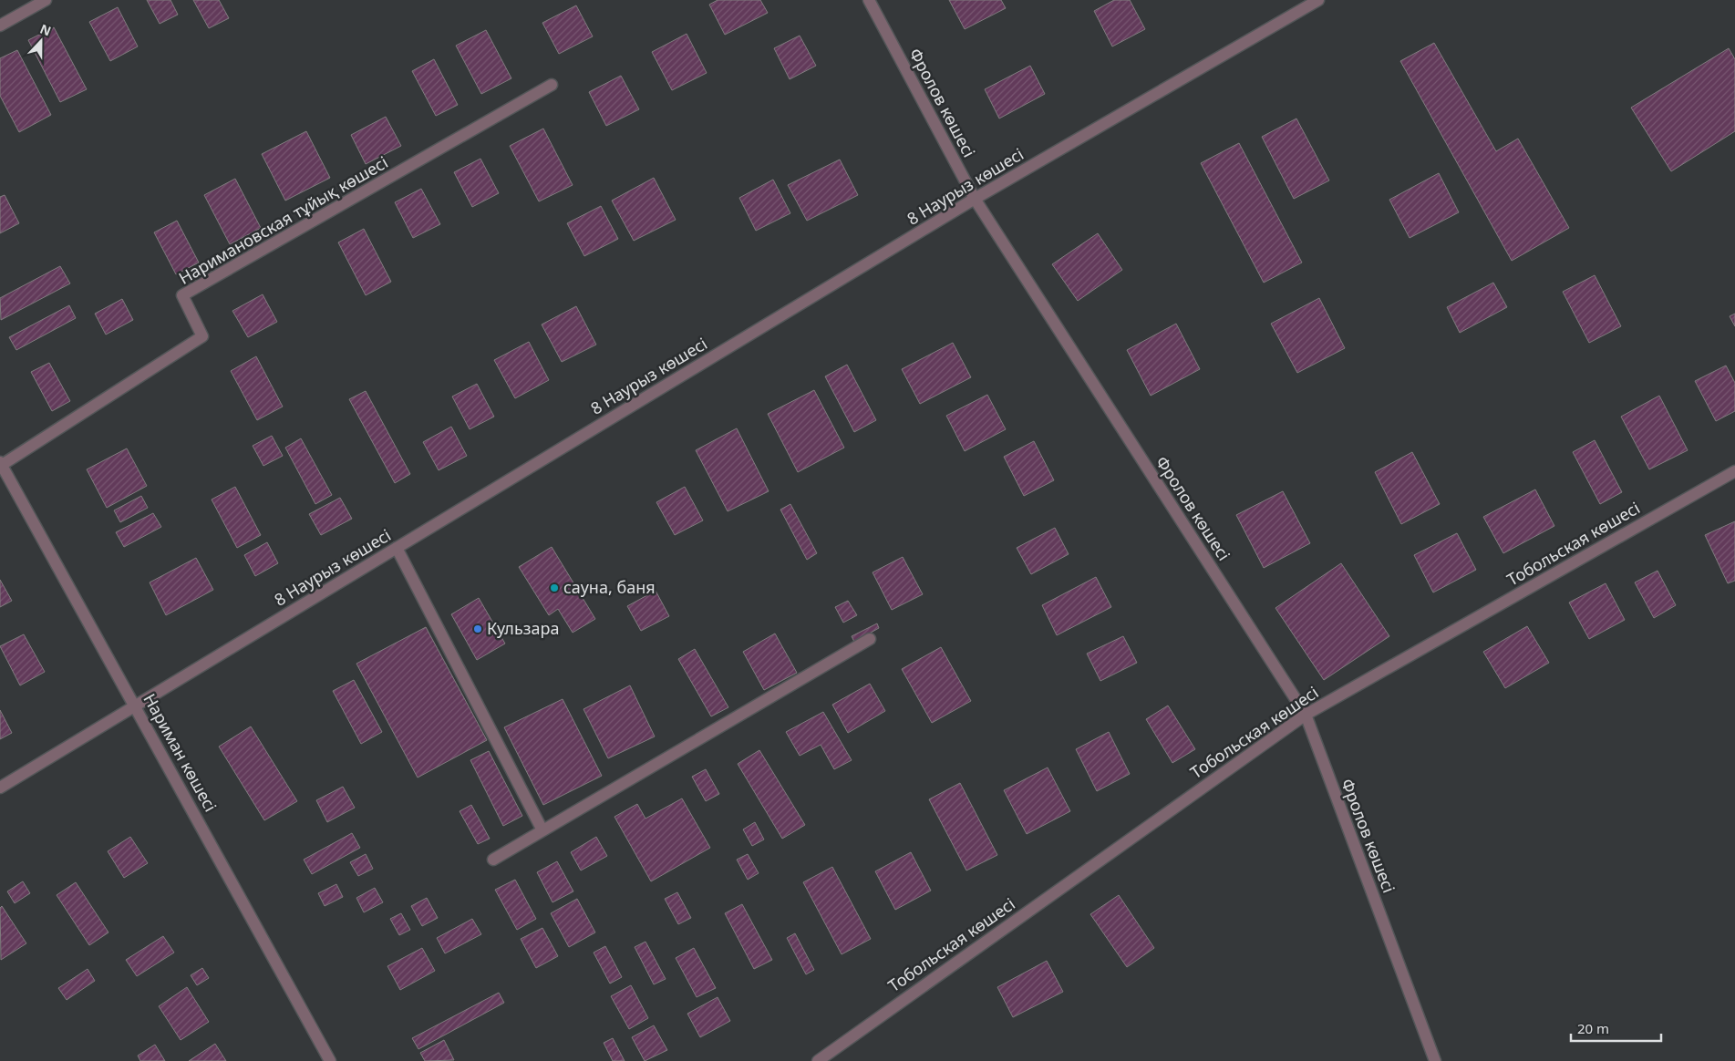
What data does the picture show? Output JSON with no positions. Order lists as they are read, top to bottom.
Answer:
{
  "streets": {
    "street": [
      "Фролов көшесі",
      "8 Наурыз көшесі",
      "Наримановская тұйық көшесі",
      "Тобольская көшесі",
      "Нариман көшесі"
    ]
  },
  "crossings": [
    ["Фролов көшесі", "8 Наурыз көшесі"],
    ["Фролов көшесі", "Тобольская көшесі"],
    ["8 Наурыз көшесі", "Нариман көшесі"],
    ["Наримановская тұйық көшесі", "Нариман көшесі"]
  ],
  "places": ["сауна, баня", "Кульзара"],
  "scale_bar": "20 m",
  "north": "top"
}
